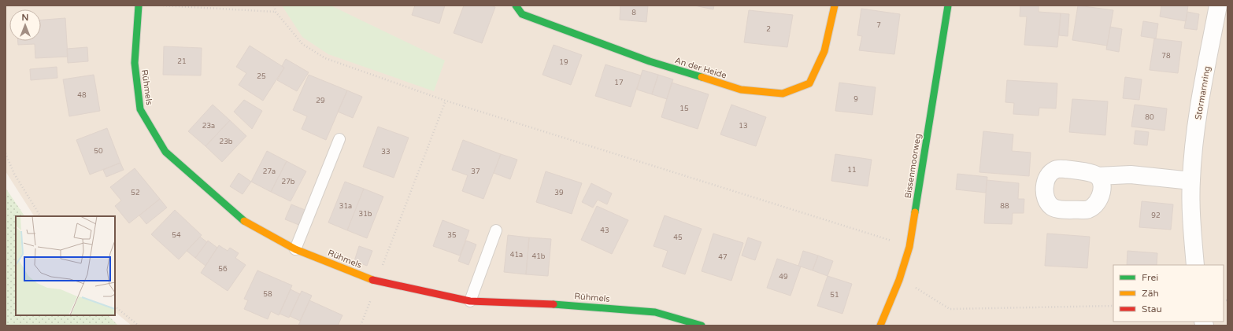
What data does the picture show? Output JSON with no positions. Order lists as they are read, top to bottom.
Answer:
{
  "streets": {
    "street": [
      "An der Heide",
      "Rühmels",
      "Stormarnring",
      "Bissenmoorweg"
    ]
  },
  "house_numbers": [
    "8",
    "7",
    "2",
    "78",
    "21",
    "19",
    "25",
    "17",
    "48",
    "9",
    "29",
    "15",
    "80",
    "23a",
    "13",
    "23b",
    "50",
    "33",
    "11",
    "27a",
    "37",
    "27b",
    "52",
    "39",
    "31a",
    "88",
    "31b",
    "92",
    "43",
    "54",
    "35",
    "45",
    "41a",
    "41b",
    "47",
    "56",
    "49",
    "58",
    "51"
  ],
  "legend": ["Frei", "Zäh", "Stau"],
  "north": "top"
}
